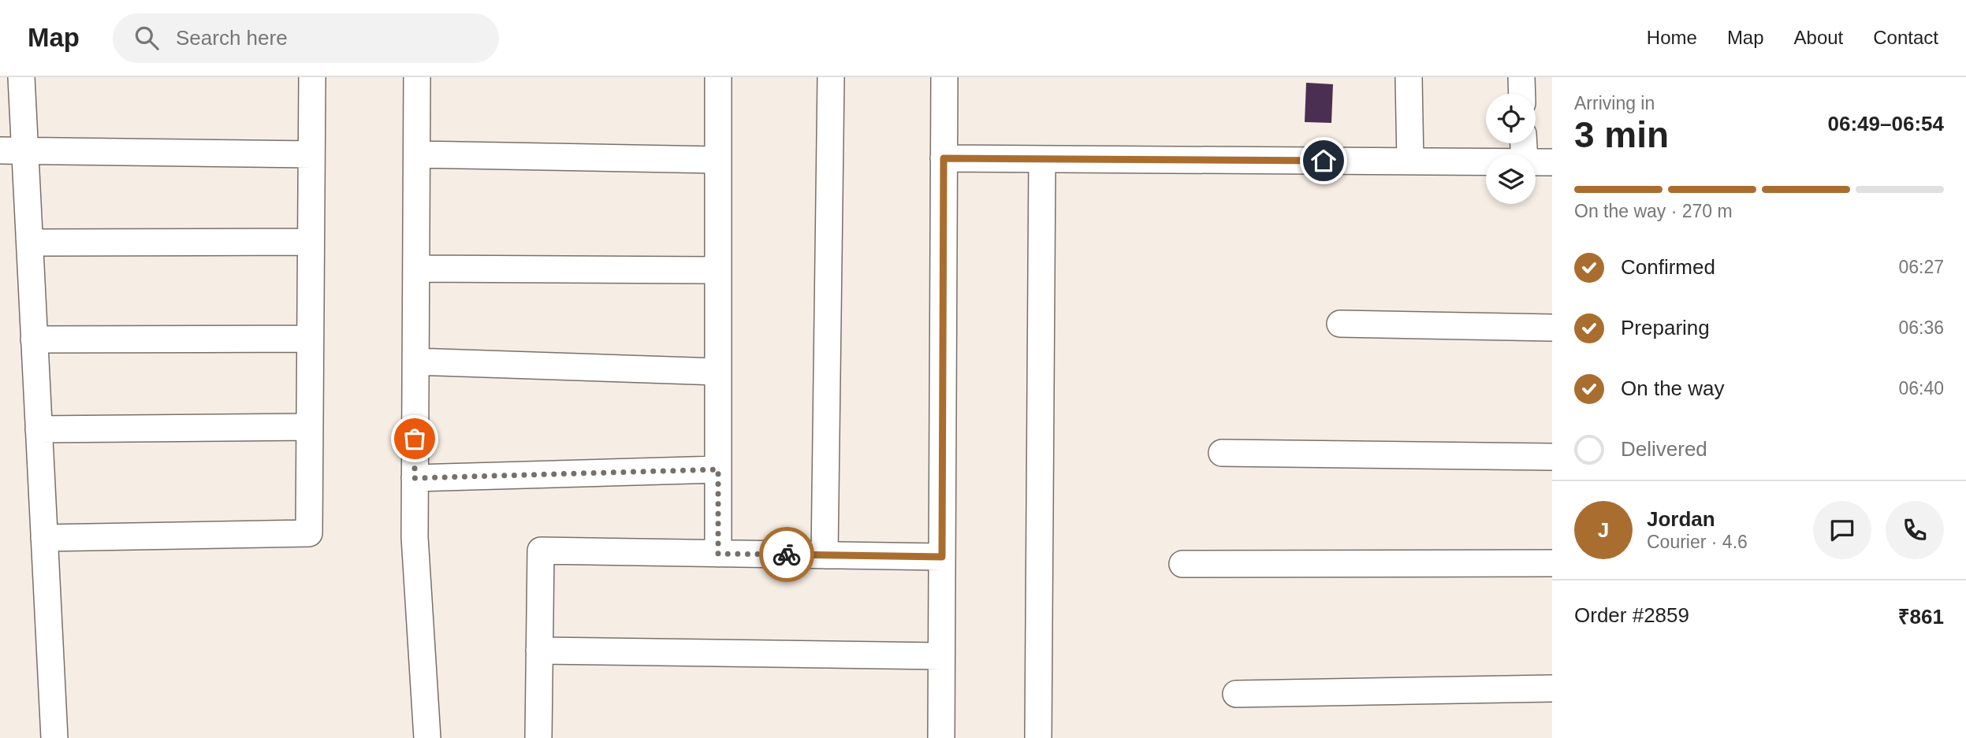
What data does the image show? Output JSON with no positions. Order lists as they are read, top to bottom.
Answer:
{
  "page": {
    "header": "Map",
    "search": "Search here",
    "nav": [
      "Home",
      "Map",
      "About",
      "Contact"
    ],
    "heading": ["3 min", "Arriving in", "06:49–06:54"],
    "panel": [
      "Jordan",
      "Courier · 4.6",
      "Order #2859",
      "₹861"
    ],
    "bar": "On the way · 270 m",
    "list": [
      ["Confirmed", "06:27"],
      ["Preparing", "06:36"],
      ["On the way", "06:40"],
      "Delivered"
    ],
    "round": "J"
  }
}
